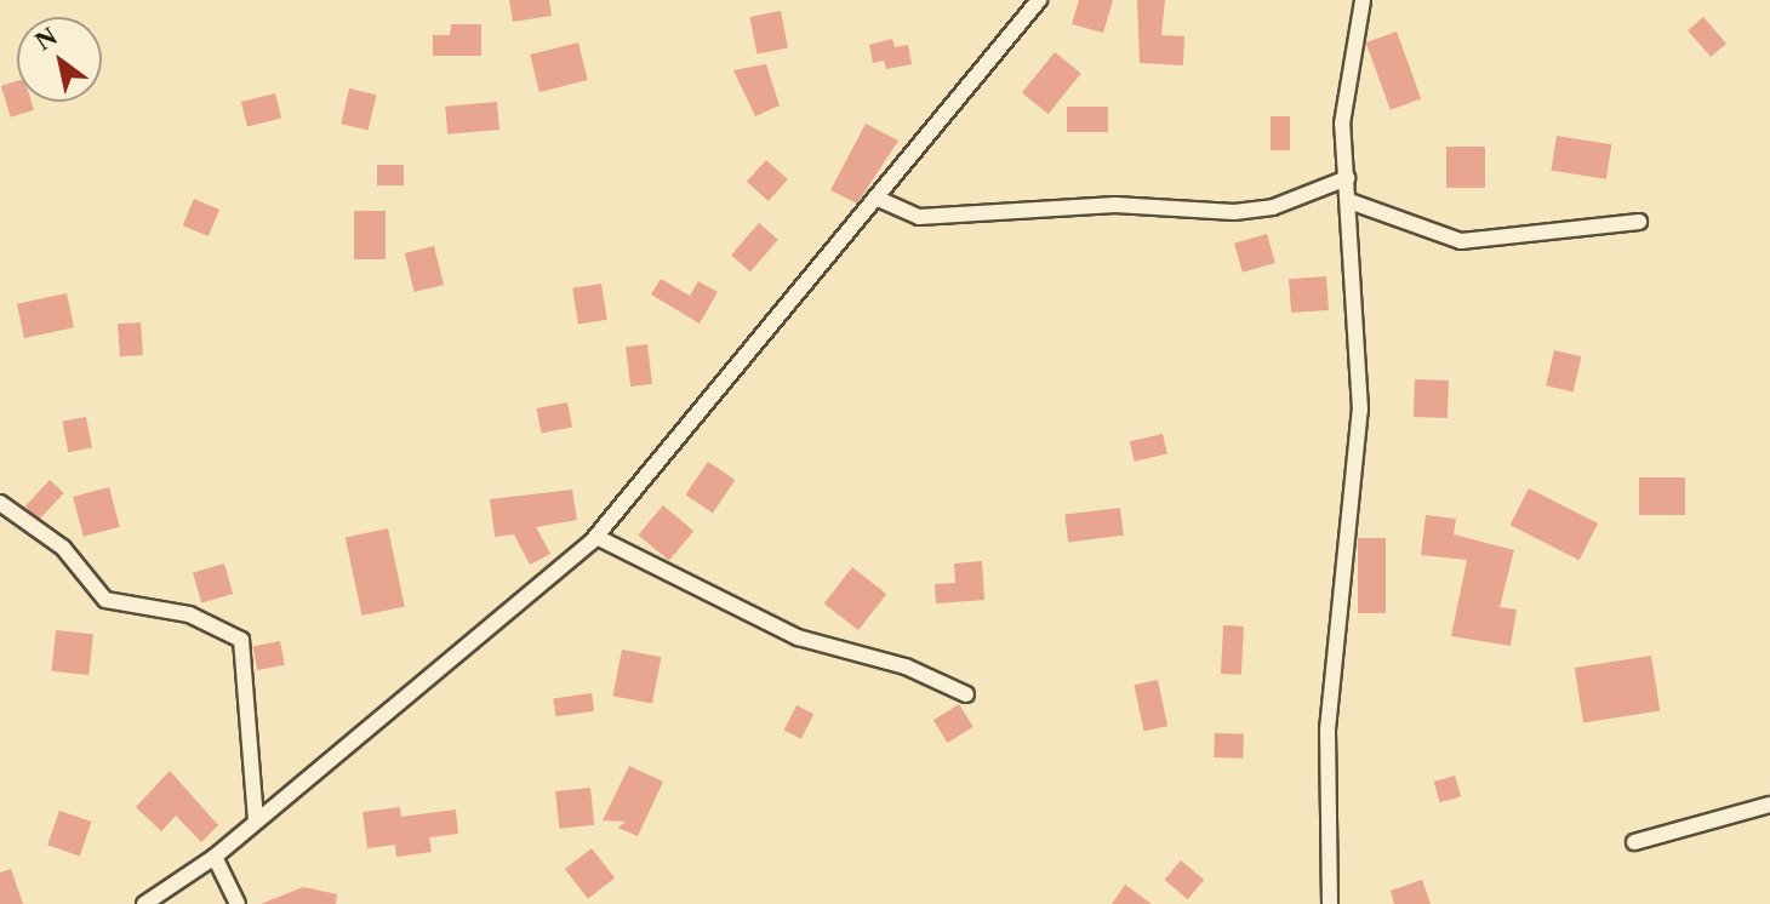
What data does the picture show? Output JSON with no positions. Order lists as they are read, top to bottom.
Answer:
{
  "north": "top left"
}
